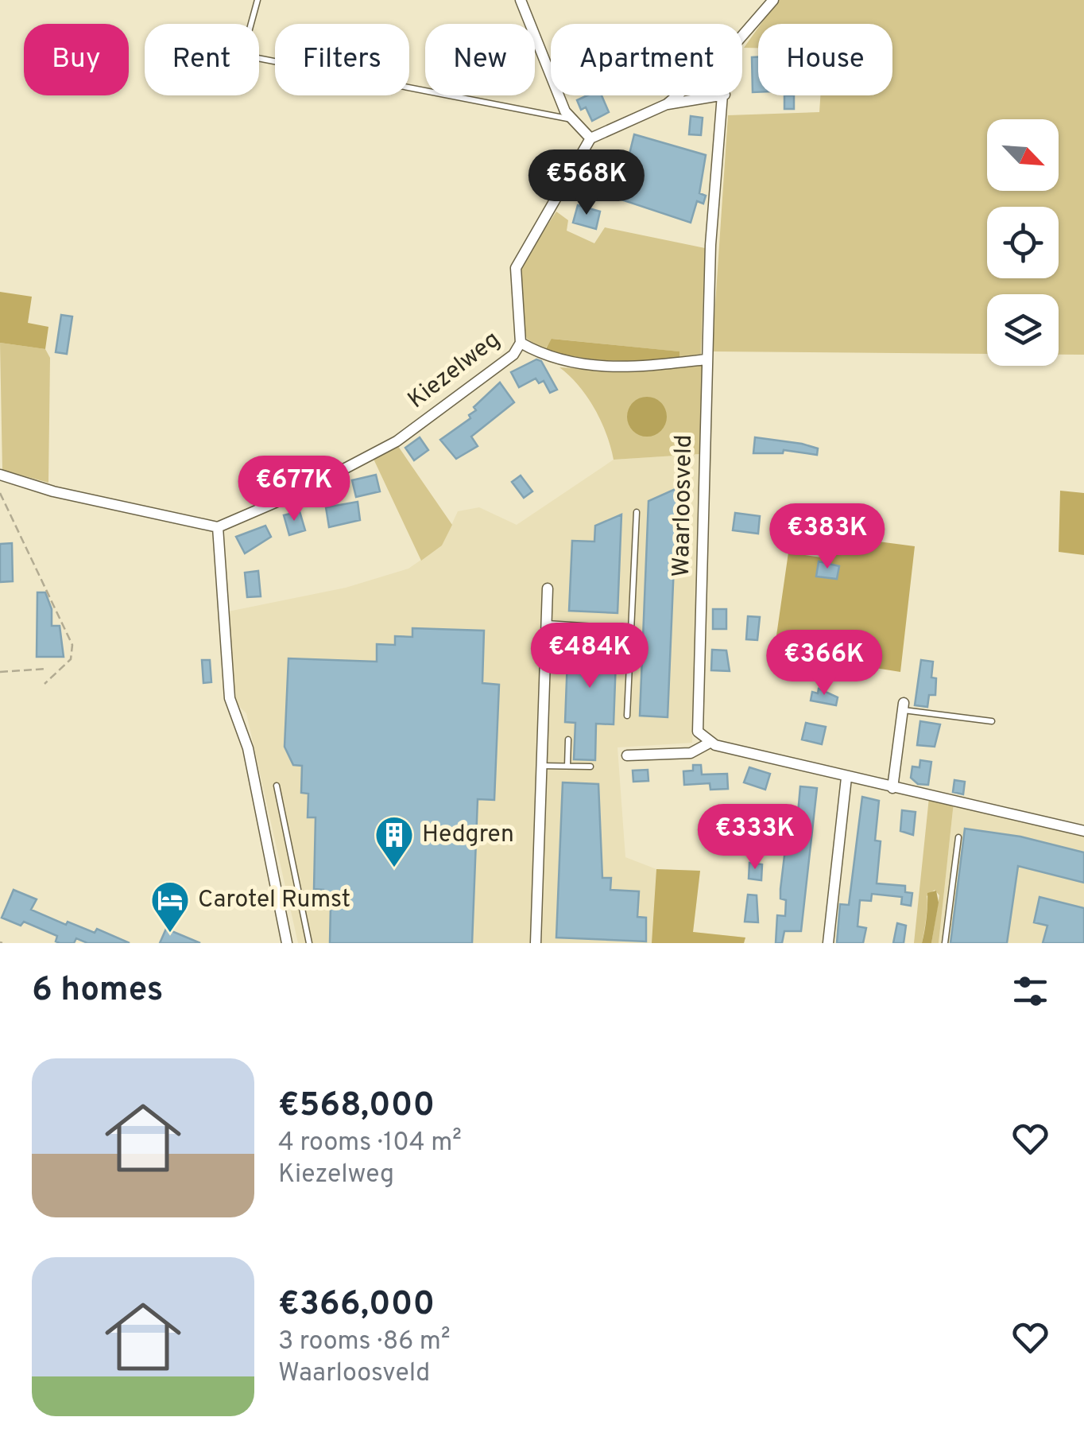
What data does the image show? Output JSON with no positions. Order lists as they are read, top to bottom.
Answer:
{
  "streets": {
    "street": ["Kiezelweg", "Waarloosveld"]
  },
  "places": {
    "building": ["Hedgren"],
    "hotel": ["Carotel Rumst"]
  },
  "north": "bottom right",
  "page": {
    "chip": [
      "Buy",
      "Rent",
      "Filters",
      "New",
      "Apartment",
      "House"
    ],
    "price": [
      "€568K",
      "€677K",
      "€383K",
      "€484K",
      "€366K",
      "€333K"
    ],
    "heading": "6 homes",
    "list": [
      {
        "name": "€568,000",
        "note": "4 rooms · 104 m² · Kiezelweg"
      },
      {
        "name": "€366,000",
        "note": "3 rooms · 86 m² · Waarloosveld"
      }
    ]
  }
}
